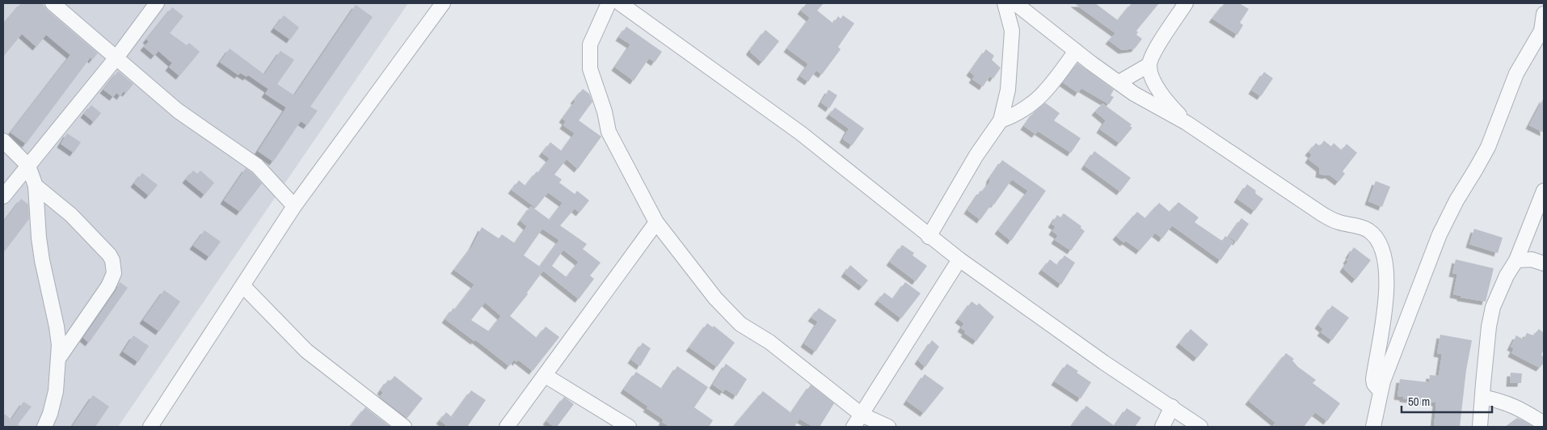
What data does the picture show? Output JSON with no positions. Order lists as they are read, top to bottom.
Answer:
{
  "scale_bar": "50 m"
}
